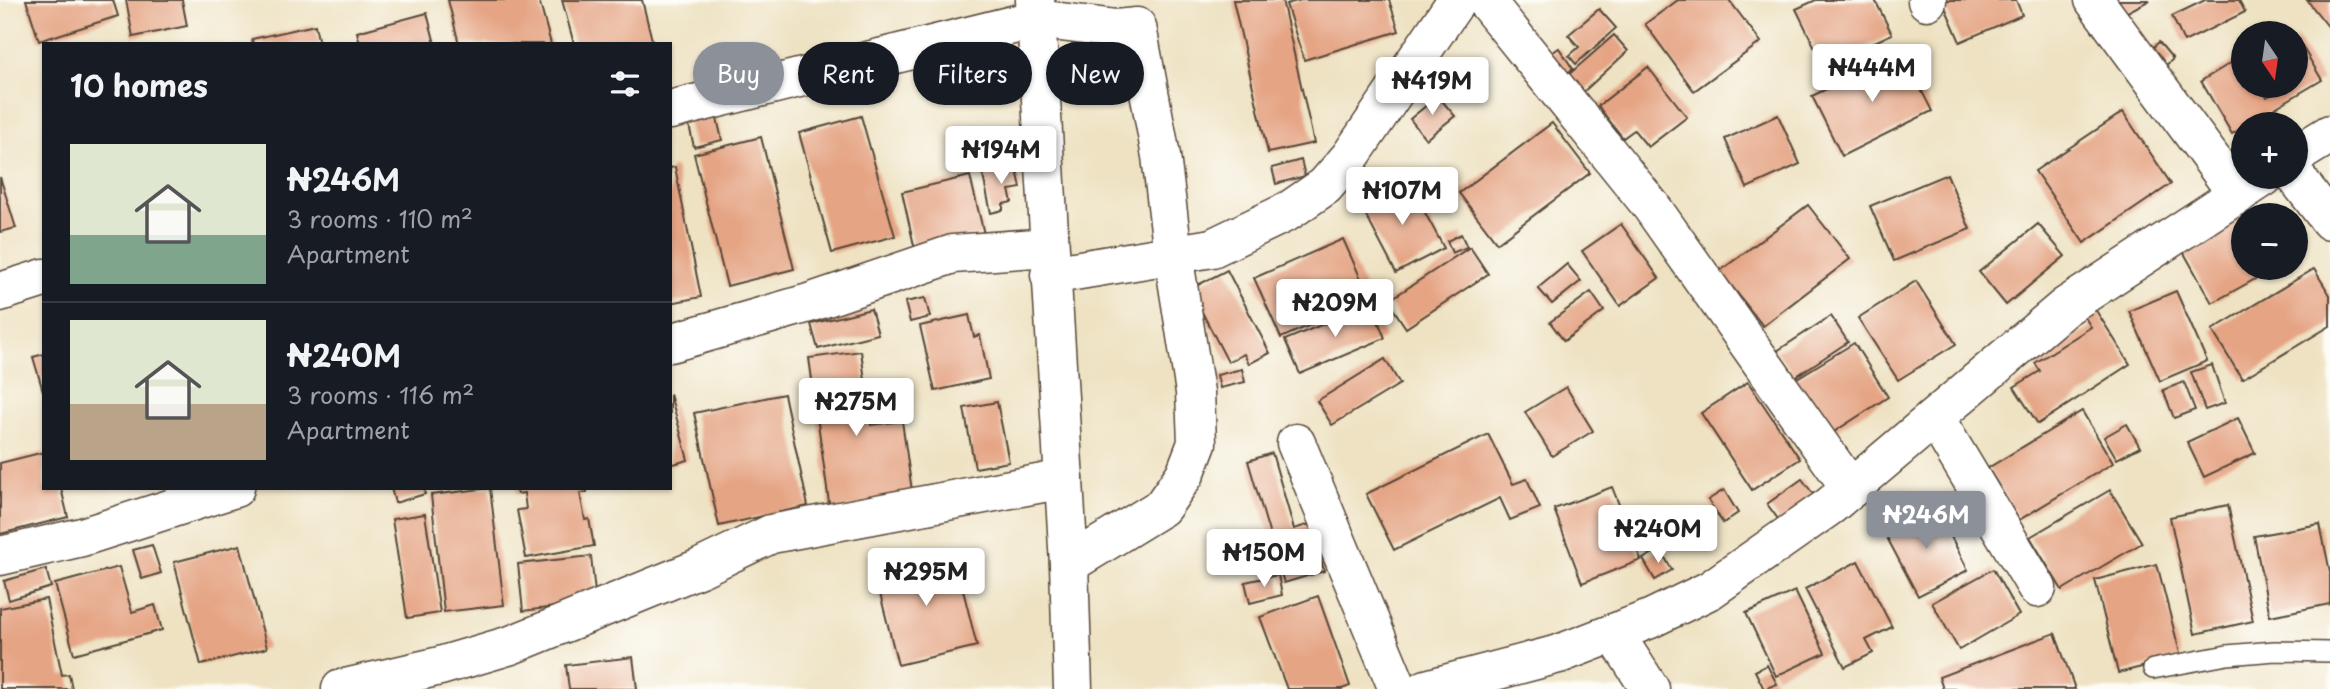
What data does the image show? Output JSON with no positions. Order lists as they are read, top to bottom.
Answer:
{
  "north": "bottom",
  "page": {
    "map_buttons": ["+", "−"],
    "chip": [
      "Buy",
      "Rent",
      "Filters",
      "New"
    ],
    "heading": "10 homes",
    "price": [
      "₦444M",
      "₦419M",
      "₦194M",
      "₦107M",
      "₦209M",
      "₦275M",
      "₦246M",
      "₦240M",
      "₦150M",
      "₦295M"
    ],
    "list": [
      {
        "name": "₦246M",
        "note": "3 rooms · 110 m² · Apartment"
      },
      {
        "name": "₦240M",
        "note": "3 rooms · 116 m² · Apartment"
      }
    ]
  }
}
